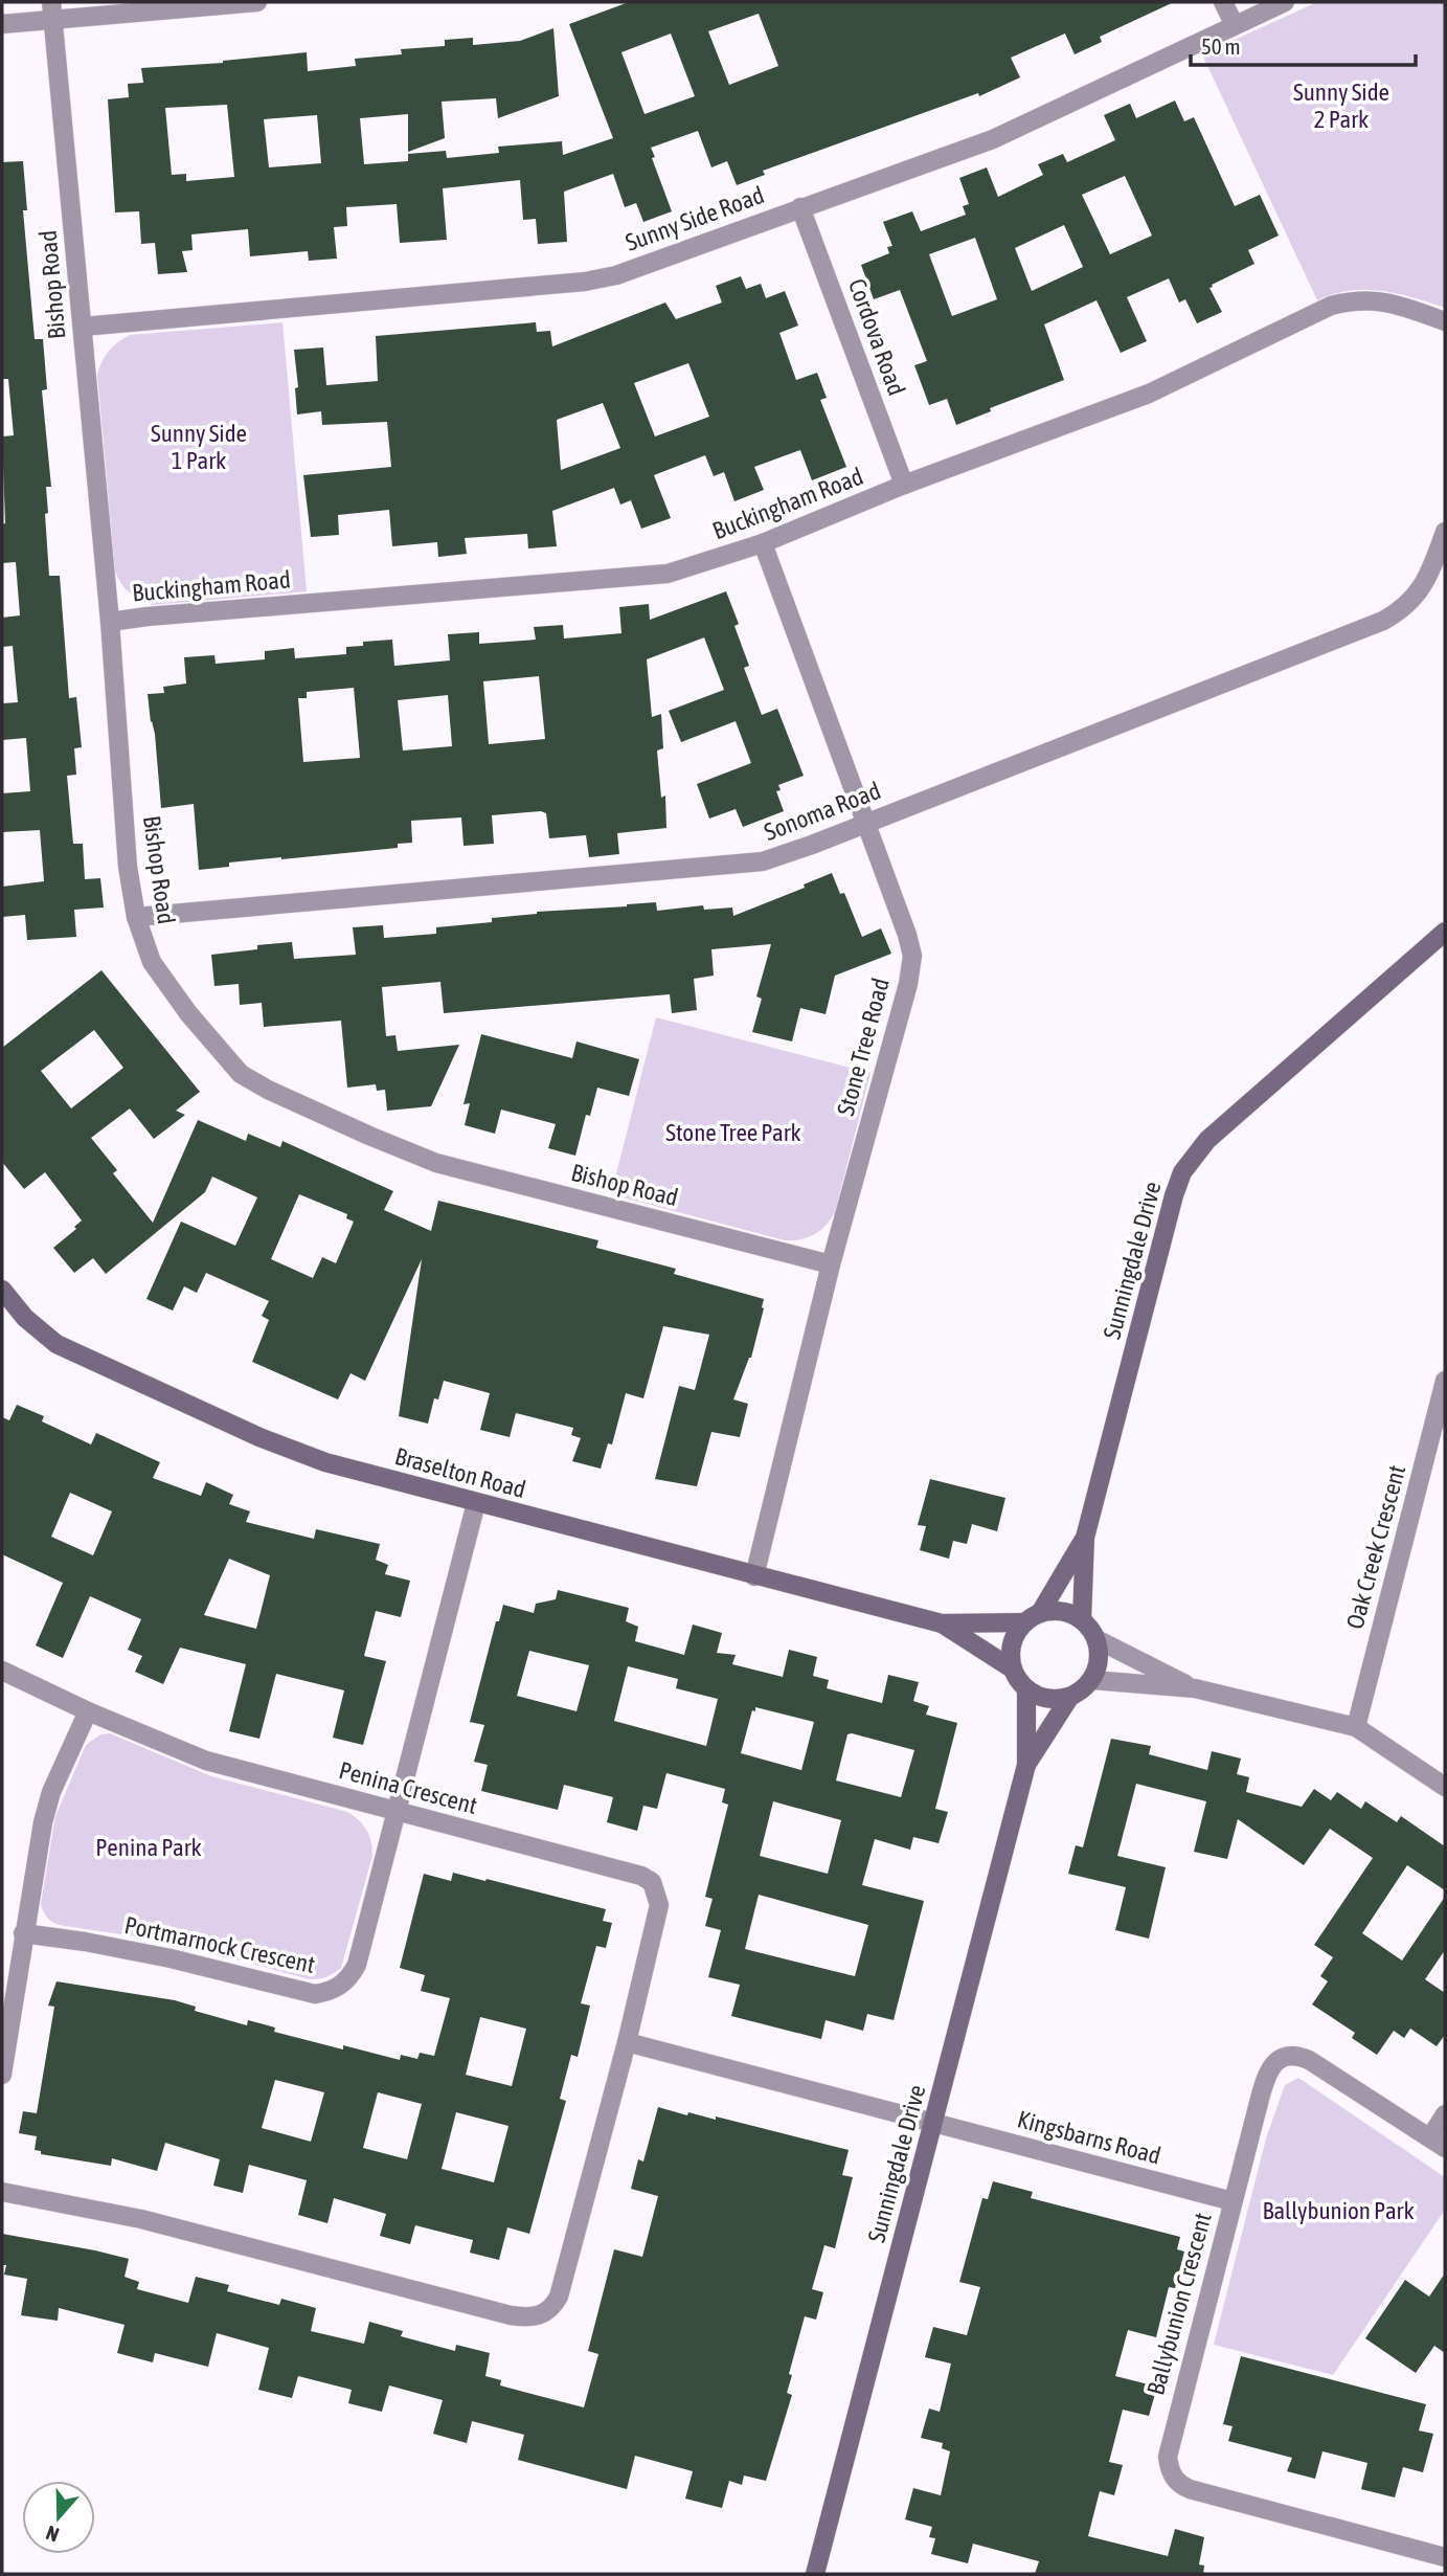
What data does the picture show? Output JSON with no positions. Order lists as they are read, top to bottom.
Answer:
{
  "streets": {
    "street": [
      "Sunny Side Road",
      "Bishop Road",
      "Cordova Road",
      "Buckingham Road",
      "Sonoma Road",
      "Stone Tree Road",
      "Sunningdale Drive",
      "Braselton Road",
      "Oak Creek Crescent",
      "Penina Crescent",
      "Portmarnock Crescent",
      "Kingsbarns Road",
      "Ballybunion Crescent"
    ]
  },
  "crossings": [
    ["Sunny Side Road", "Bishop Road"],
    ["Sunny Side Road", "Cordova Road"],
    ["Bishop Road", "Buckingham Road"],
    ["Bishop Road", "Sonoma Road"],
    ["Bishop Road", "Stone Tree Road"],
    ["Cordova Road", "Buckingham Road"],
    ["Buckingham Road", "Stone Tree Road"],
    ["Sonoma Road", "Stone Tree Road"],
    ["Stone Tree Road", "Braselton Road"],
    ["Sunningdale Drive", "Braselton Road"],
    ["Sunningdale Drive", "Kingsbarns Road"],
    ["Braselton Road", "Portmarnock Crescent"],
    ["Penina Crescent", "Portmarnock Crescent"],
    ["Kingsbarns Road", "Ballybunion Crescent"]
  ],
  "parks": [
    "Sunny Side 2 Park",
    "Sunny Side 1 Park",
    "Stone Tree Park",
    "Penina Park",
    "Ballybunion Park"
  ],
  "scale_bar": "50 m",
  "north": "bottom"
}
